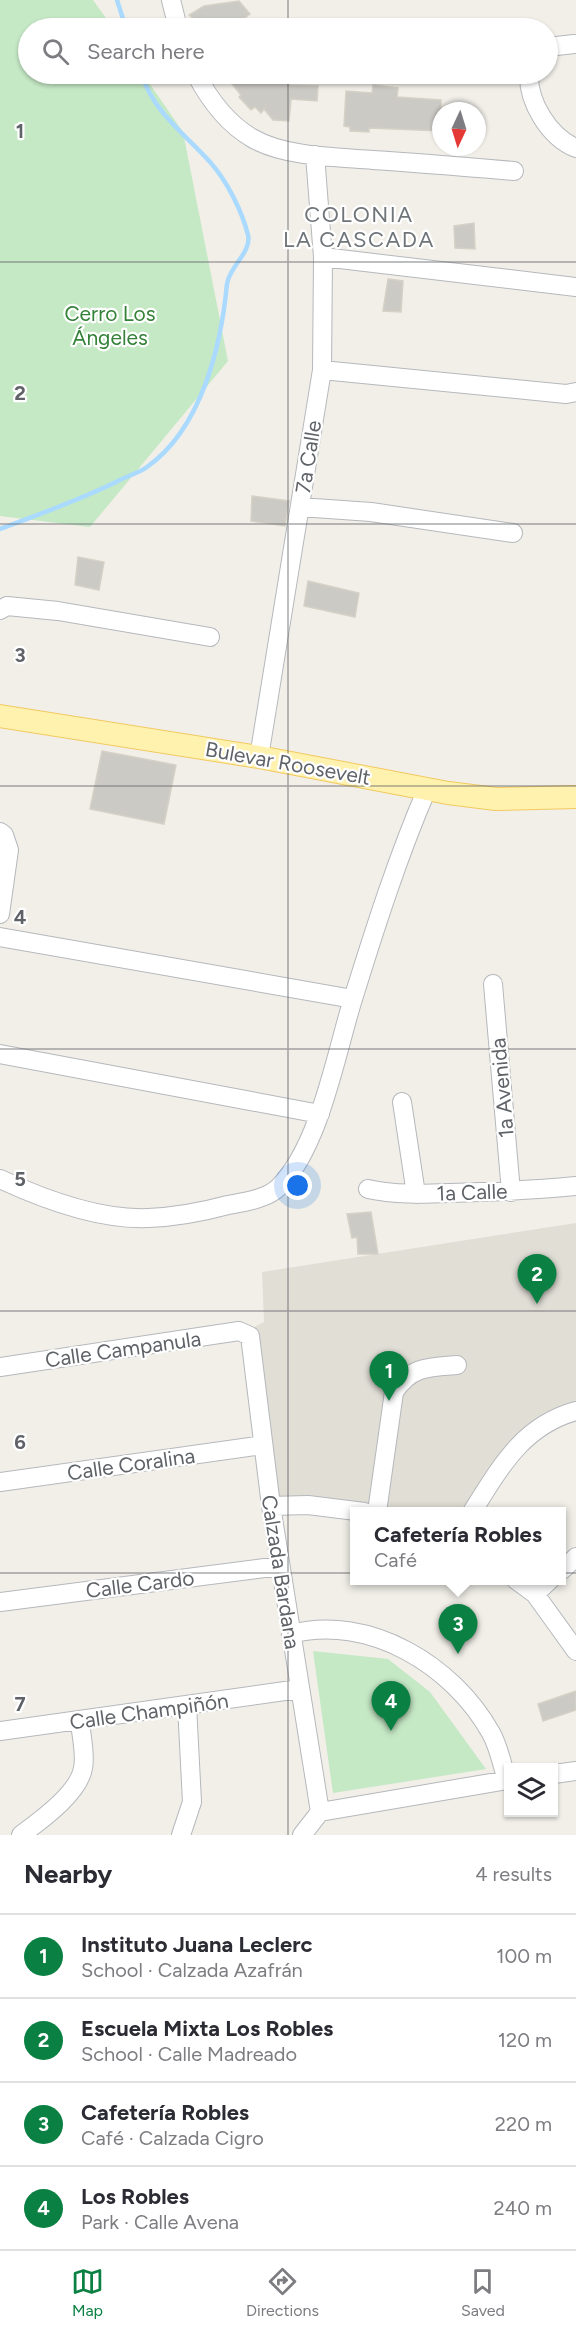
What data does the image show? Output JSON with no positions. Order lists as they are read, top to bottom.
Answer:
{
  "streets": {
    "main road": ["Bulevar Roosevelt"],
    "street": [
      "7a Calle",
      "1a Avenida",
      "1a Calle",
      "Calle Campanula",
      "Calle Coralina",
      "Calzada Bardana",
      "Calle Cardo",
      "Calle Champiñón"
    ]
  },
  "crossings": [
    ["7a Calle", "Bulevar Roosevelt"],
    ["1a Avenida", "1a Calle"],
    ["Calle Campanula", "Calzada Bardana"],
    ["Calle Coralina", "Calzada Bardana"],
    ["Calzada Bardana", "Calle Cardo"],
    ["Calzada Bardana", "Calle Champiñón"]
  ],
  "districts": ["COLONIA LA CASCADA"],
  "parks": ["Cerro Los Ángeles"],
  "north": "bottom",
  "page": {
    "search": "Search here",
    "pins": [
      "2",
      "1",
      "3",
      "4"
    ],
    "popup": ["Cafetería Robles", "Café"],
    "heading": ["Nearby", "4 results"],
    "list": [
      {
        "mark": "1",
        "name": "Instituto Juana Leclerc",
        "note": "School · Calzada Azafrán",
        "value": "100 m"
      },
      {
        "mark": "2",
        "name": "Escuela Mixta Los Robles",
        "note": "School · Calle Madreado",
        "value": "120 m"
      },
      {
        "mark": "3",
        "name": "Cafetería Robles",
        "note": "Café · Calzada Cigro",
        "value": "220 m"
      },
      {
        "mark": "4",
        "name": "Los Robles",
        "note": "Park · Calle Avena",
        "value": "240 m"
      }
    ],
    "nav": ["Map", "Directions", "Saved"]
  },
  "grid": {
    "rows": [
      "1",
      "2",
      "3",
      "4",
      "5",
      "6",
      "7"
    ]
  }
}
